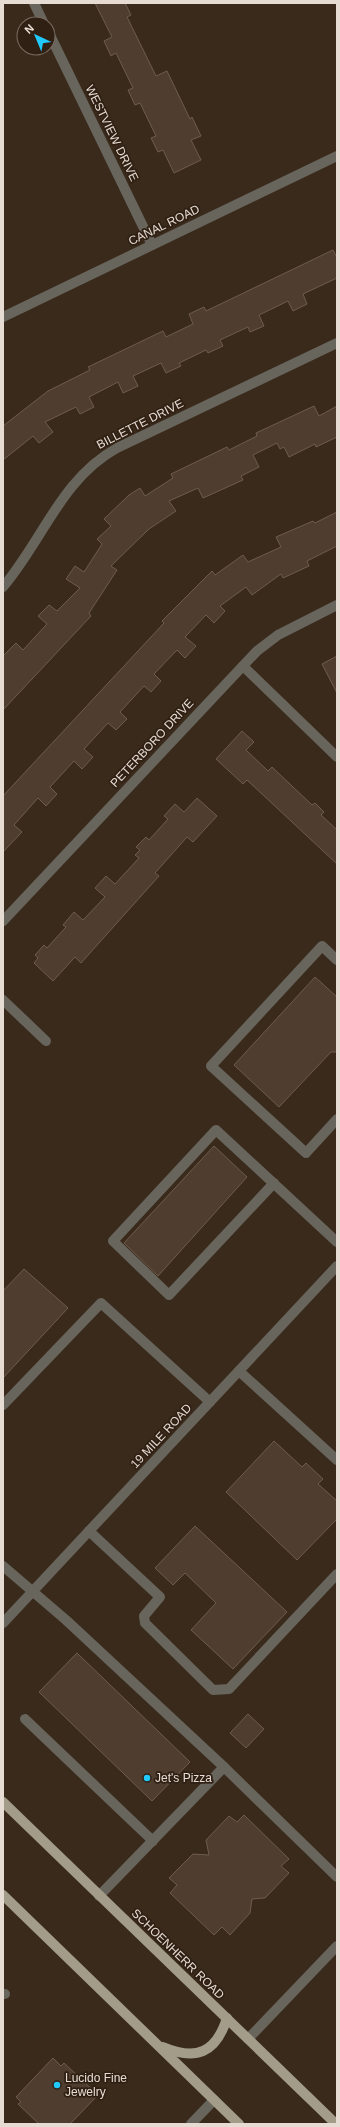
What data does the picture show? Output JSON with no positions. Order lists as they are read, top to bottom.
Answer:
{
  "streets": {
    "main road": ["SCHOENHERR ROAD"],
    "street": [
      "WESTVIEW DRIVE",
      "CANAL ROAD",
      "BILLETTE DRIVE",
      "PETERBORO DRIVE",
      "19 MILE ROAD"
    ]
  },
  "crossings": [
    ["WESTVIEW DRIVE", "CANAL ROAD"]
  ],
  "places": ["Jet's Pizza", "Lucido Fine Jewelry"],
  "north": "top left"
}
